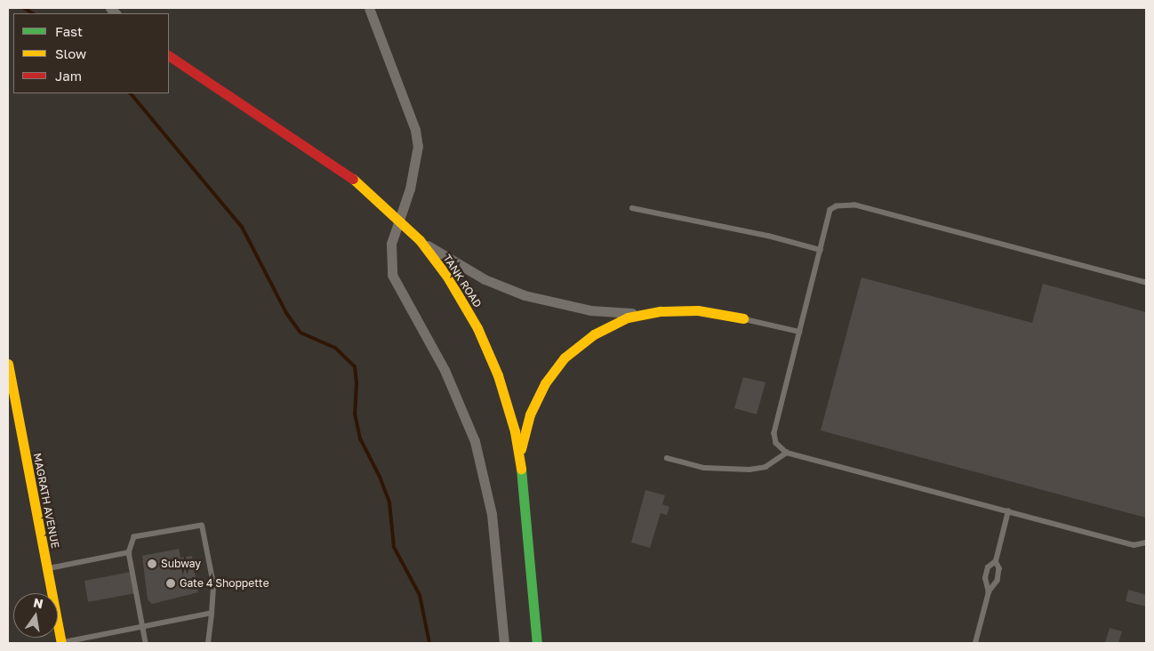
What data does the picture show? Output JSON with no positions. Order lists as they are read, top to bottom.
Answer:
{
  "streets": {
    "street": ["TANK ROAD", "MAGRATH AVENUE"]
  },
  "places": ["Subway", "Gate 4 Shoppette"],
  "legend": ["Fast", "Slow", "Jam"],
  "north": "top"
}
